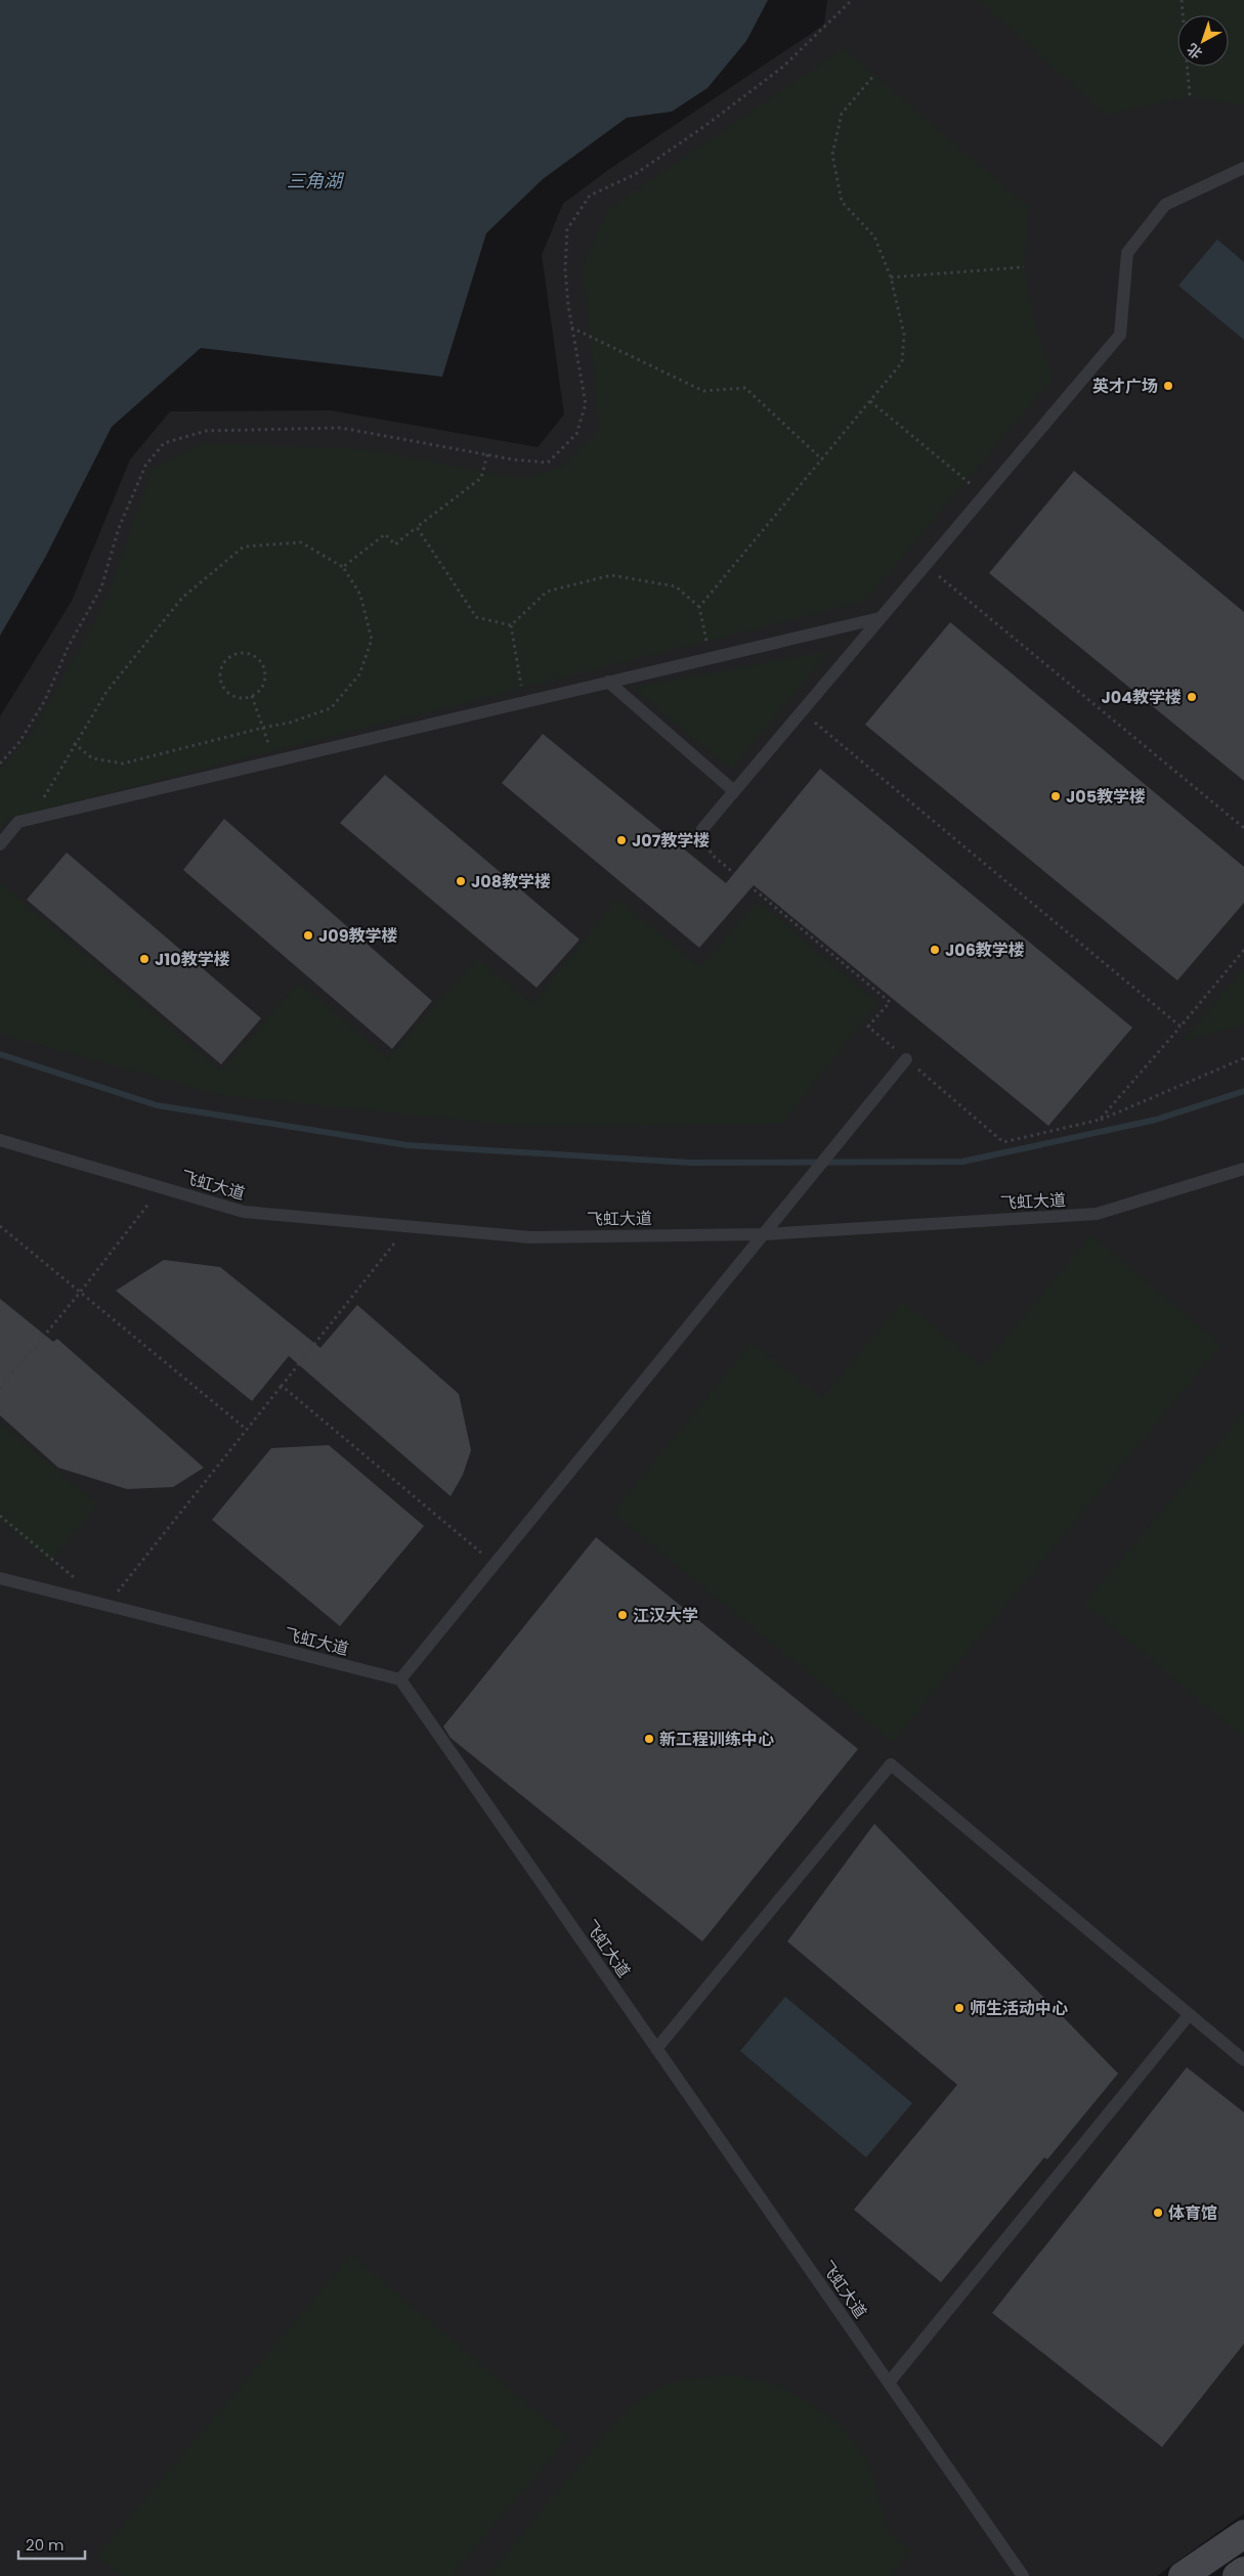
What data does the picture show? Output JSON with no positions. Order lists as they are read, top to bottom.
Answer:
{
  "streets": {
    "lane": ["飞虹大道"]
  },
  "water": ["三角湖"],
  "places": [
    "英才广场",
    "J04教学楼",
    "J05教学楼",
    "J07教学楼",
    "J08教学楼",
    "J09教学楼",
    "J06教学楼",
    "J10教学楼",
    "江汉大学",
    "新工程训练中心",
    "师生活动中心",
    "体育馆"
  ],
  "scale_bar": "20 m",
  "north": "bottom left"
}
